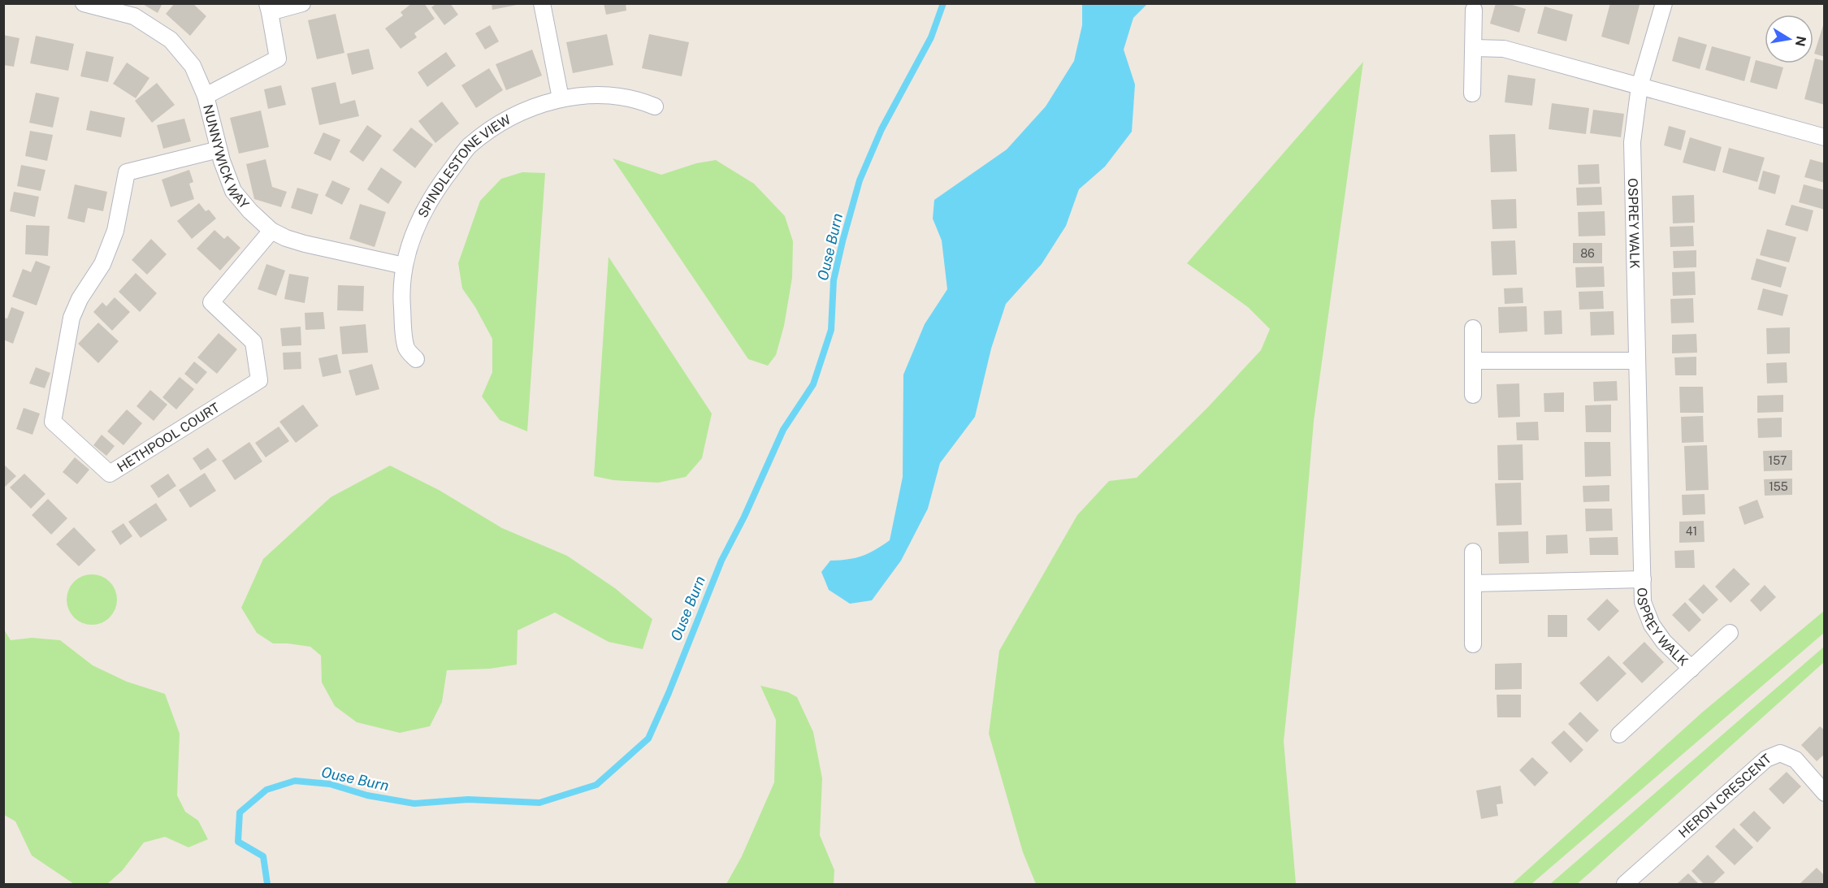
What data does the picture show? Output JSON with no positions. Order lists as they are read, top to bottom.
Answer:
{
  "streets": {
    "street": [
      "NUNNYWICK WAY",
      "SPINDLESTONE VIEW",
      "OSPREY WALK",
      "HETHPOOL COURT",
      "HERON CRESCENT"
    ]
  },
  "crossings": [
    ["NUNNYWICK WAY", "SPINDLESTONE VIEW"],
    ["NUNNYWICK WAY", "HETHPOOL COURT"]
  ],
  "water": ["Ouse Burn"],
  "house_numbers": [
    "86",
    "157",
    "155",
    "41"
  ],
  "north": "right"
}
